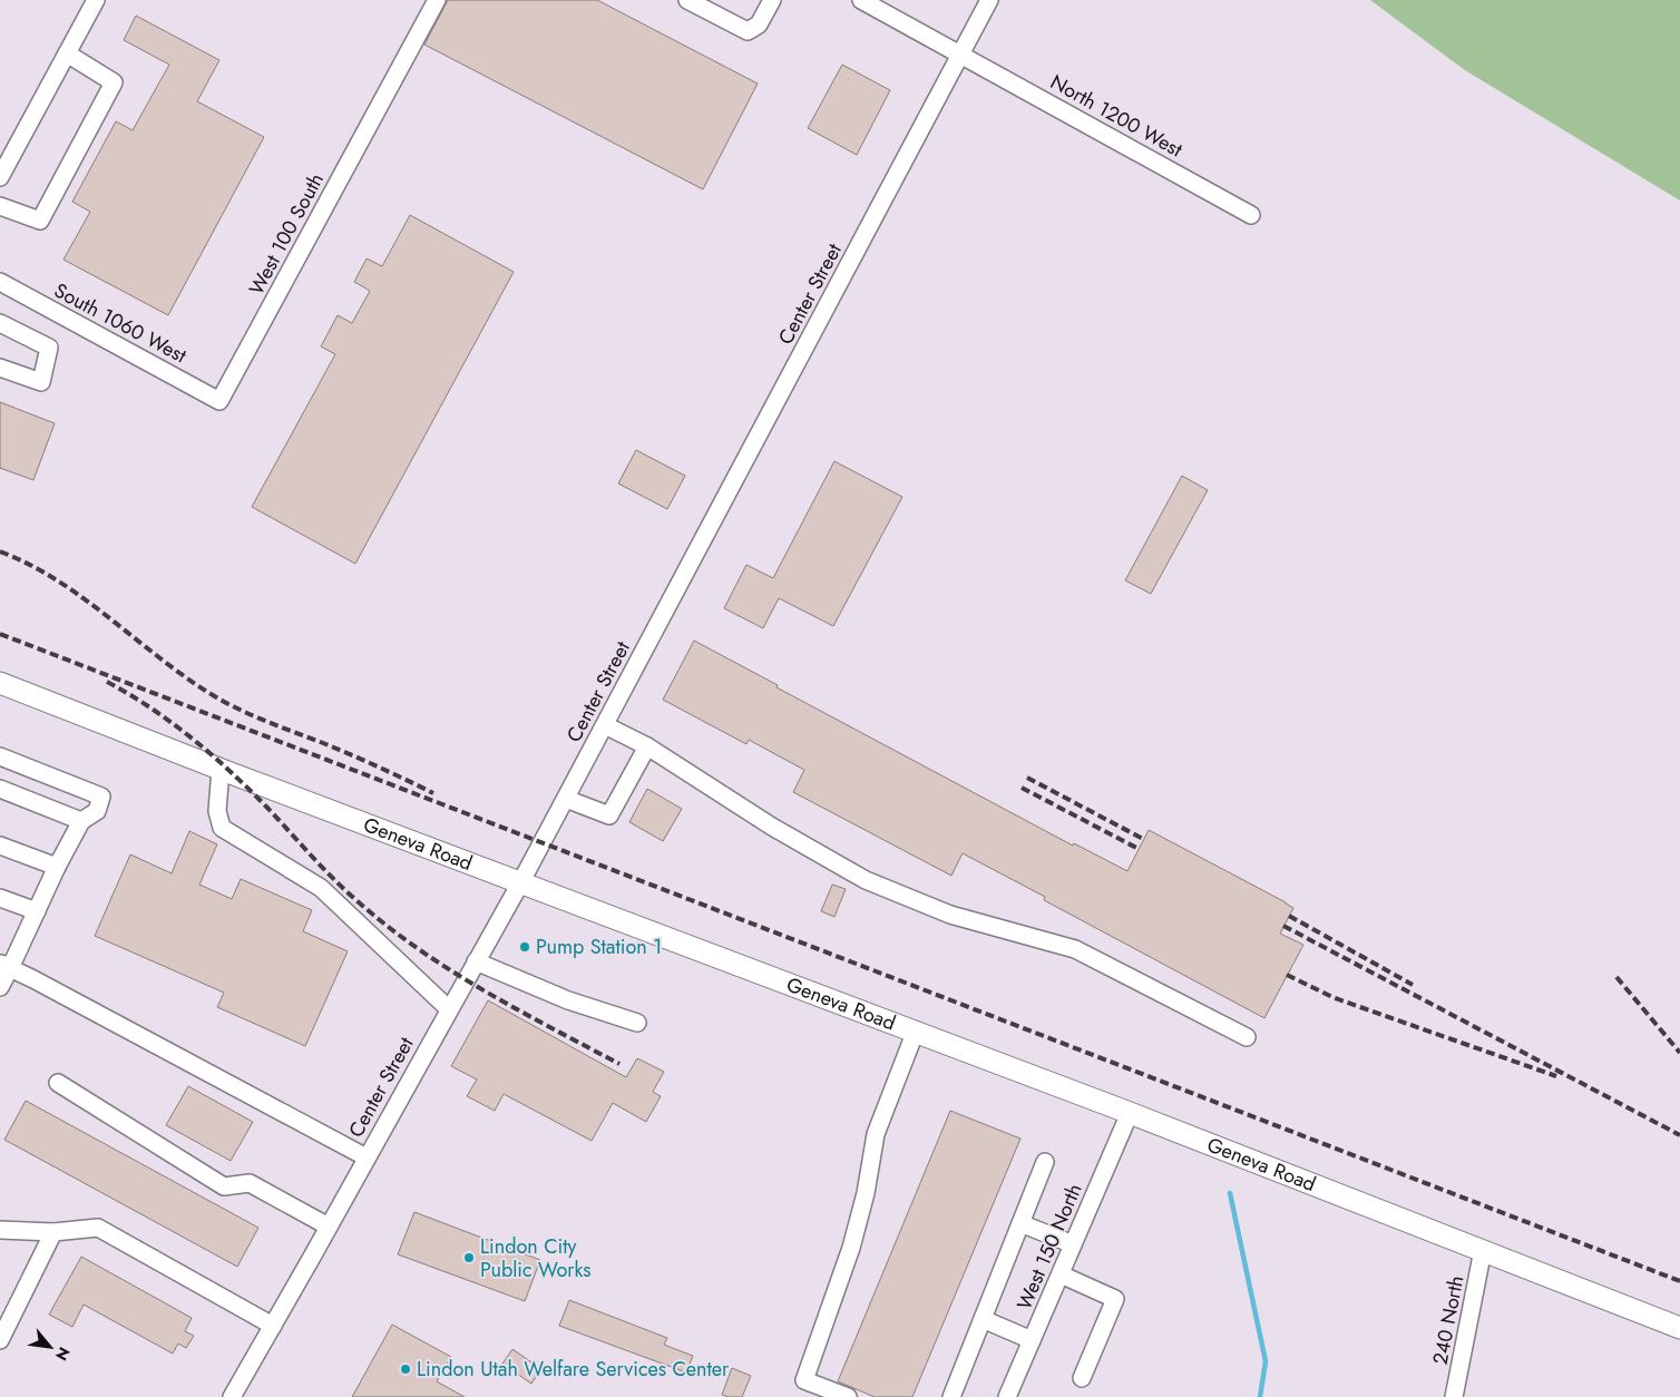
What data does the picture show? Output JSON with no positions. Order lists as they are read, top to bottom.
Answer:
{
  "streets": {
    "main road": ["Geneva Road"],
    "street": [
      "North 1200 West",
      "West 100 South",
      "Center Street",
      "South 1060 West",
      "West 150 North",
      "240 North"
    ]
  },
  "crossings": [
    ["North 1200 West", "Center Street"],
    ["West 100 South", "South 1060 West"],
    ["Center Street", "Geneva Road"],
    ["Geneva Road", "West 150 North"],
    ["Geneva Road", "240 North"]
  ],
  "places": ["Pump Station 1", "Lindon City Public Works", "Lindon Utah Welfare Services Center"],
  "north": "bottom right"
}
